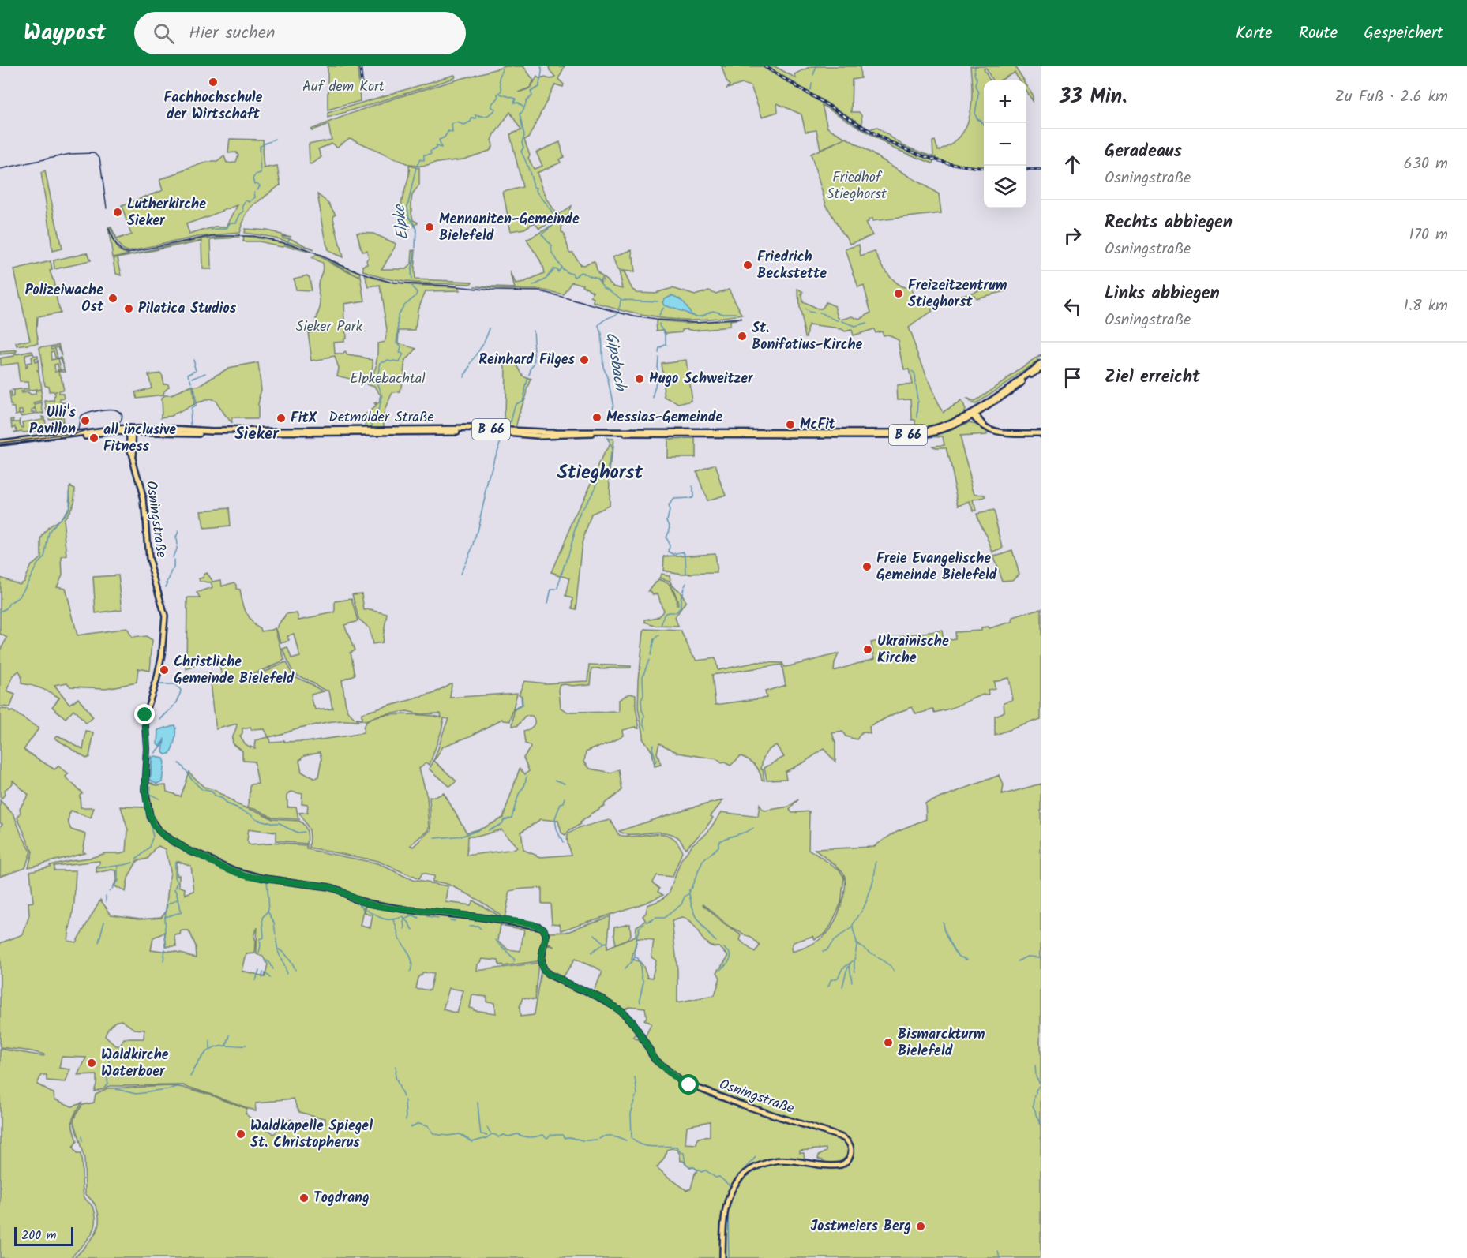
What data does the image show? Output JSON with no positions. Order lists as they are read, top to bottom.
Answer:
{
  "streets": {
    "main road": ["Detmolder Straße", "B 66", "Osningstraße"]
  },
  "crossings": [
    ["Detmolder Straße", "B 66"],
    ["Detmolder Straße", "Osningstraße"]
  ],
  "districts": ["Sieker", "Stieghorst"],
  "water": ["Elpke", "Gipsbach"],
  "parks": [
    "Auf dem Kort",
    "Friedhof Stieghorst",
    "Sieker Park",
    "Elpkebachtal"
  ],
  "places": [
    "Fachhochschule der Wirtschaft",
    "Lutherkirche Sieker",
    "Mennoniten-Gemeinde Bielefeld",
    "Friedrich Beckstette",
    "Freizeitzentrum Stieghorst",
    "Polizeiwache Ost",
    "Pilatica Studios",
    "St. Bonifatius-Kirche",
    "Reinhard Filges",
    "Hugo Schweitzer",
    "Messias-Gemeinde",
    "FitX",
    "Ulli's Pavillon",
    "McFit",
    "all inclusive Fitness",
    "Freie Evangelische Gemeinde Bielefeld",
    "Ukrainische Kirche",
    "Christliche Gemeinde Bielefeld",
    "Bismarckturm Bielefeld",
    "Waldkirche Waterboer",
    "Waldkapelle Spiegel St. Christopherus",
    "Togdrang",
    "Jostmeiers Berg"
  ],
  "scale_bar": "200 m",
  "page": {
    "header": "Waypost",
    "search": "Hier suchen",
    "nav": ["Karte", "Route", "Gespeichert"],
    "heading": ["33 Min.", "Zu Fuß · 2.6 km"],
    "map_buttons": ["+", "−"],
    "list": [
      ["Geradeaus", "Osningstraße", "630 m"],
      ["Rechts abbiegen", "Osningstraße", "170 m"],
      ["Links abbiegen", "Osningstraße", "1.8 km"],
      "Ziel erreicht"
    ],
    "scale": "200 m"
  }
}
